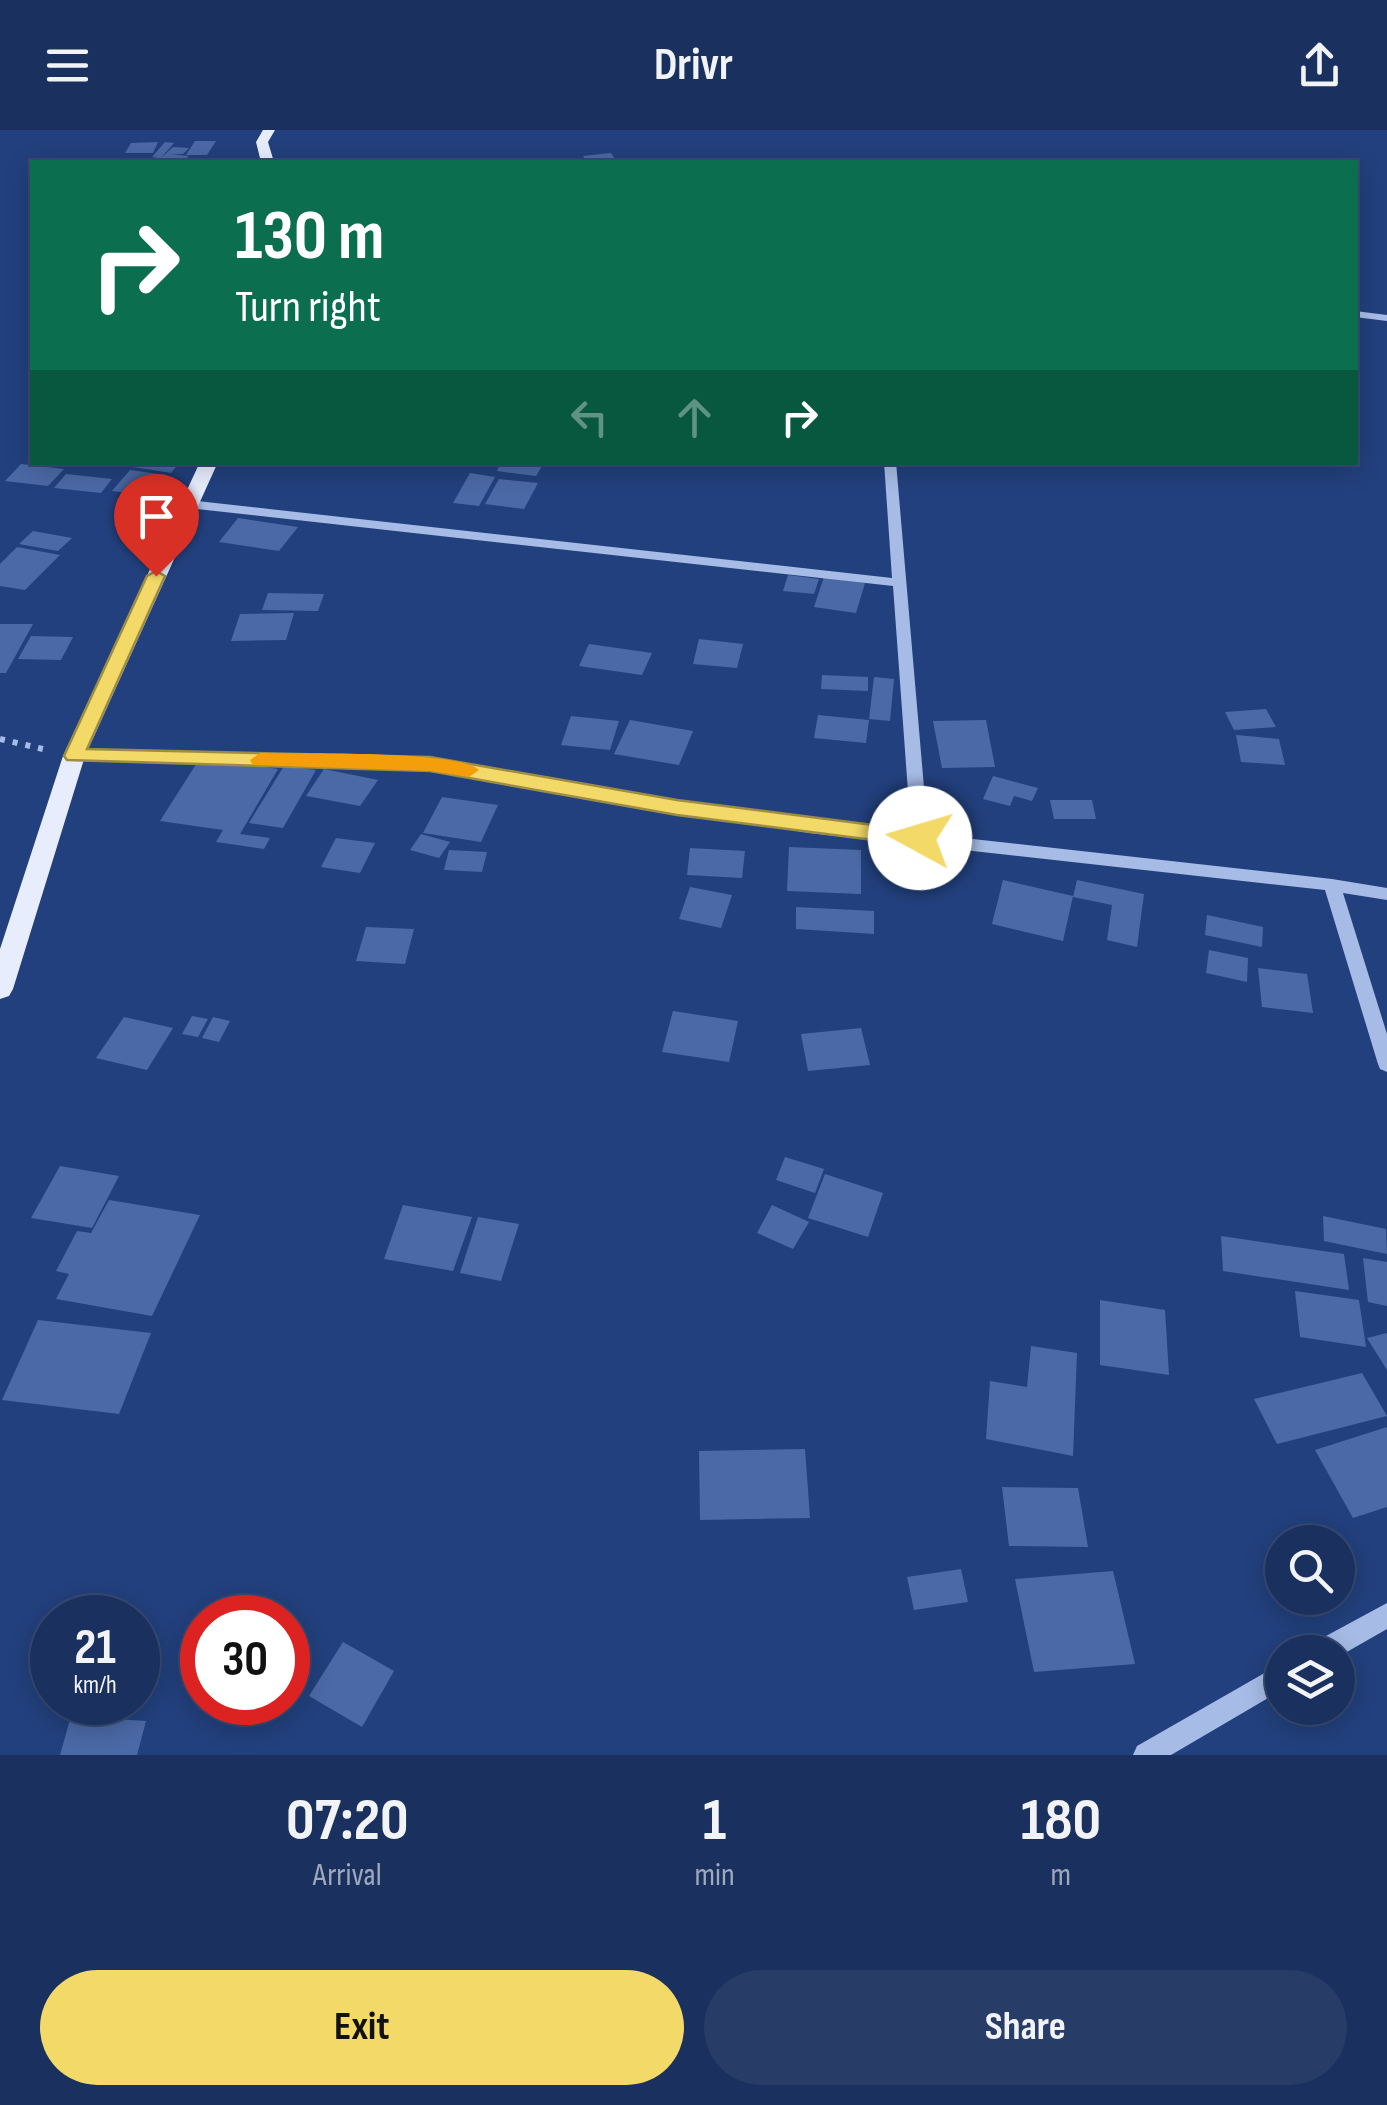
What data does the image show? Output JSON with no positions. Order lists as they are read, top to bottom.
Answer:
{
  "page": {
    "header": "Drivr",
    "turn": ["130 m", "Turn right"],
    "speed": "21 km/h",
    "limit": "30",
    "eta": [
      "07:20",
      "Arrival",
      "1",
      "min",
      "180",
      "m"
    ],
    "buttons": ["Exit", "Share"]
  }
}
